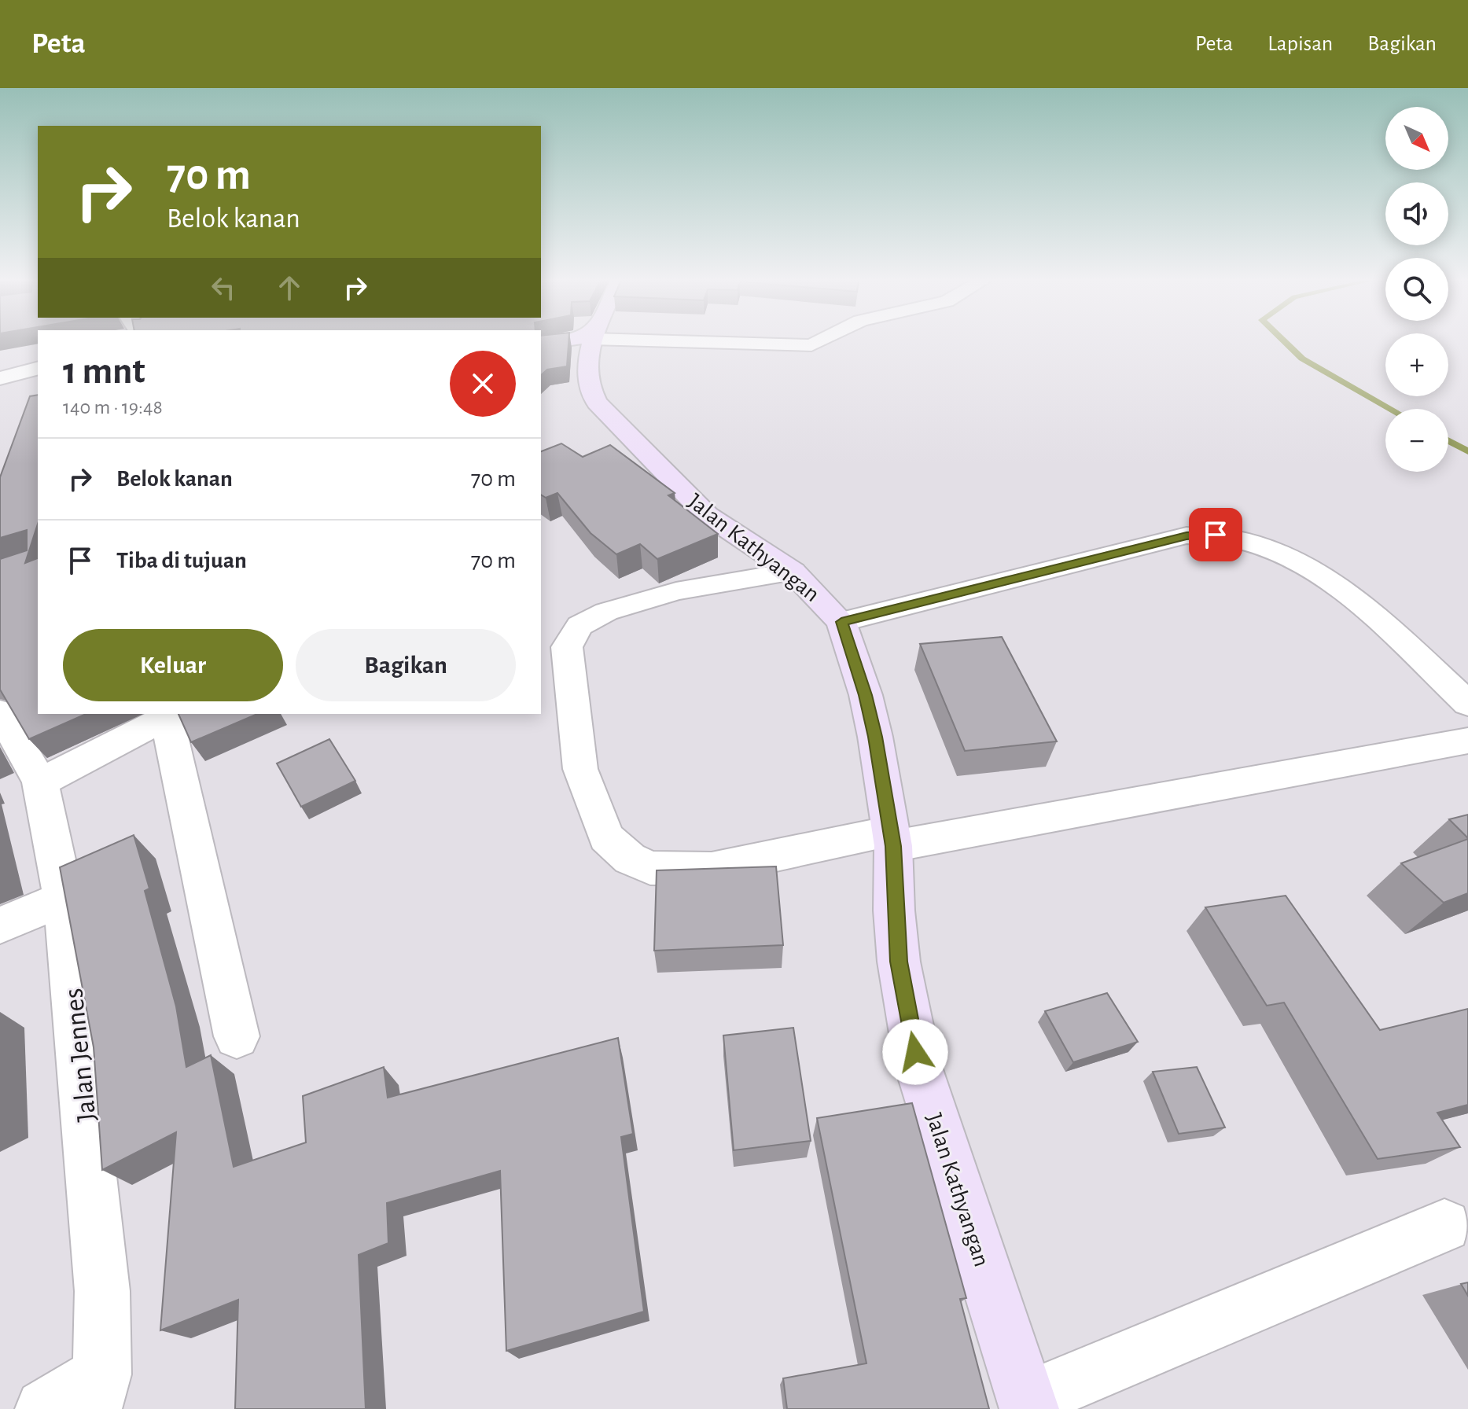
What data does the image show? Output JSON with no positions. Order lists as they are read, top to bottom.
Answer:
{
  "streets": {
    "street": ["Jalan Kathyangan", "Jalan Jennes"]
  },
  "north": "bottom right",
  "page": {
    "header": "Peta",
    "nav": ["Peta", "Lapisan", "Bagikan"],
    "map_buttons": ["+", "−"],
    "turn": ["70 m", "Belok kanan"],
    "heading": ["1 mnt", "140 m · 19:48"],
    "list": [
      {
        "name": "Belok kanan",
        "value": "70 m"
      },
      {
        "name": "Tiba di tujuan",
        "value": "70 m"
      }
    ],
    "buttons": ["Keluar", "Bagikan"]
  }
}
